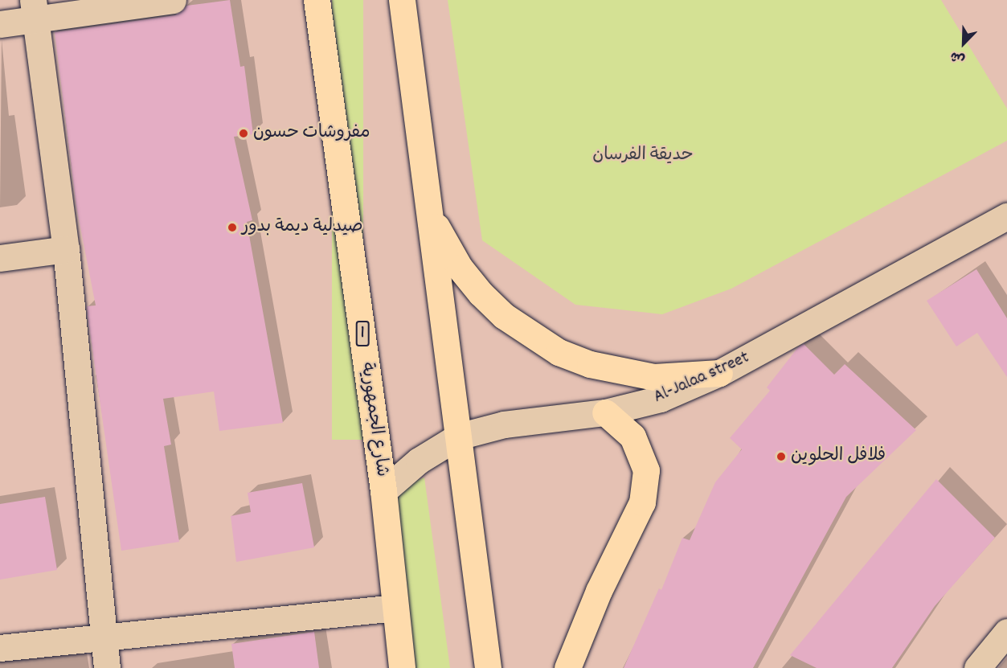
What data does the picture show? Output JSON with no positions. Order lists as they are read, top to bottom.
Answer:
{
  "streets": {
    "main road": ["1", "شارع الجمهورية"],
    "street": ["Al-Jalaa street"]
  },
  "crossings": [
    ["Al-Jalaa street", "شارع الجمهورية"]
  ],
  "parks": ["حديقة الفرسان"],
  "places": ["مفروشات حسون", "صيدلية ديمة بدور", "فلافل الحلوين"],
  "north": "bottom left"
}
